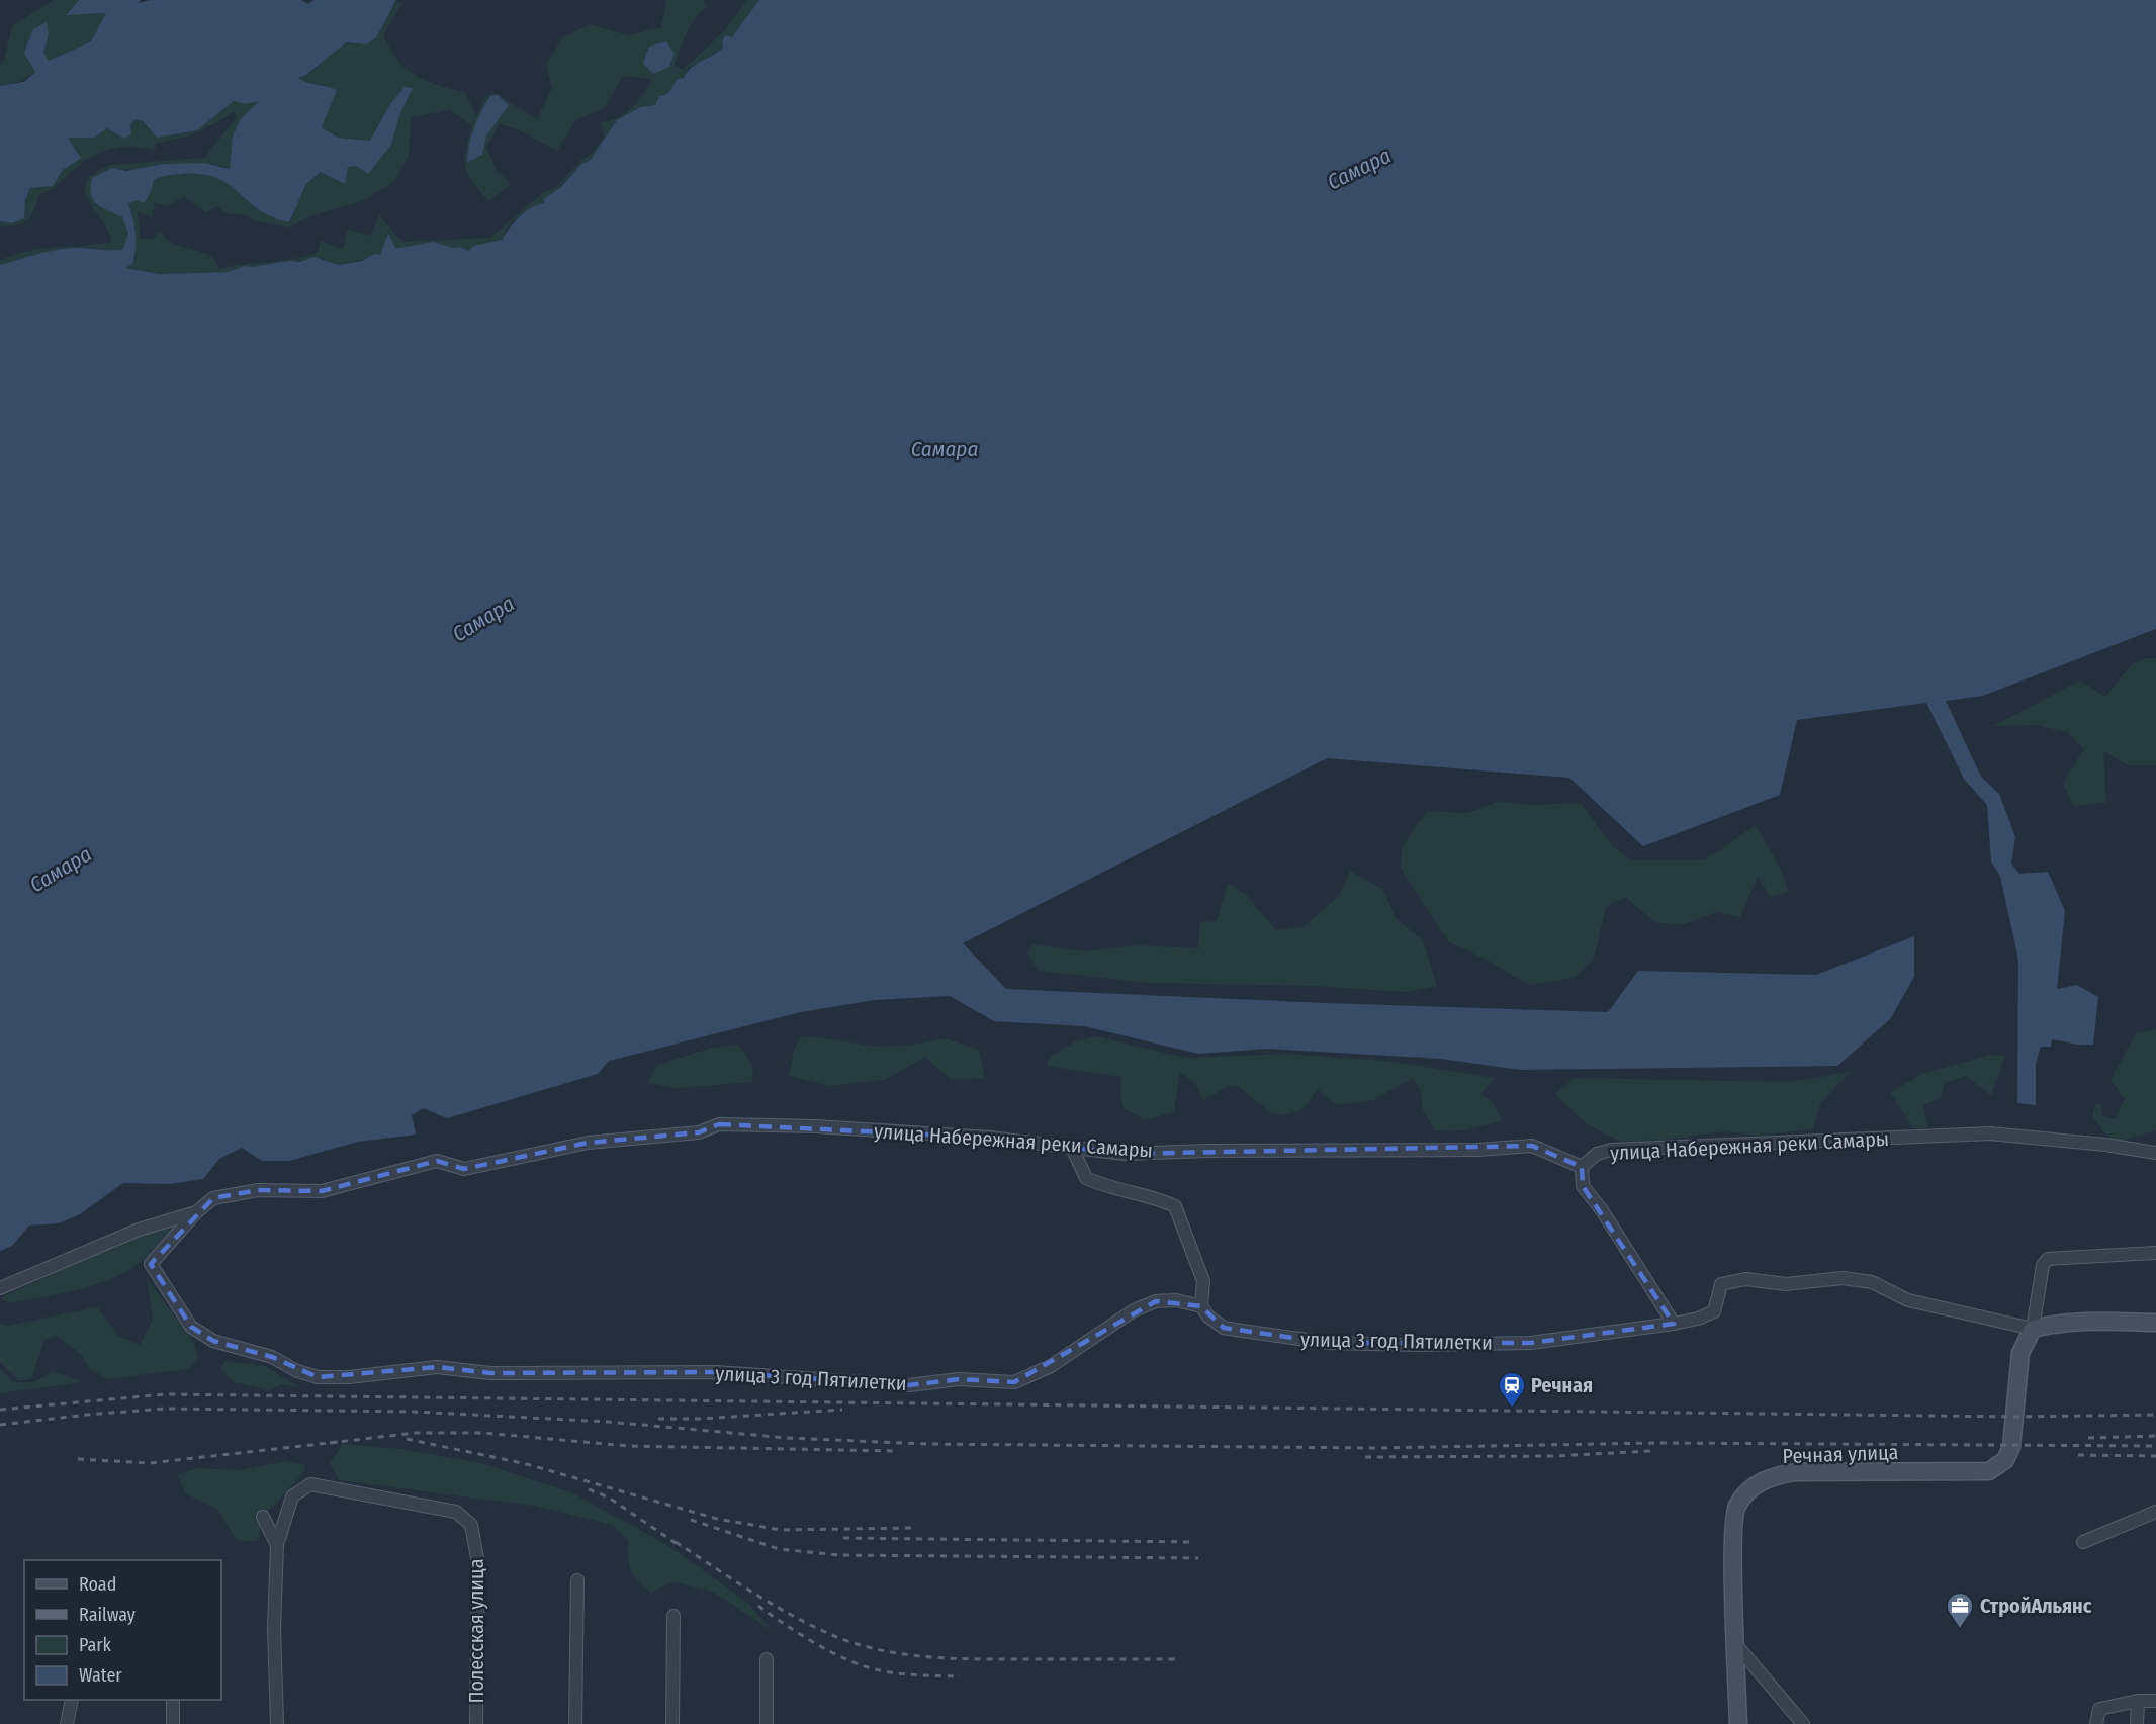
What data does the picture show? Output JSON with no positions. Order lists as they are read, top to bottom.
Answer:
{
  "streets": {
    "street": [
      "улица Набережная реки Самары",
      "улица 3 год Пятилетки",
      "Речная улица",
      "Полесская улица"
    ]
  },
  "crossings": [
    ["улица Набережная реки Самары", "улица 3 год Пятилетки"],
    ["улица 3 год Пятилетки", "Речная улица"]
  ],
  "water": ["Самара"],
  "places": {
    "station": ["Речная"],
    "office": ["СтройАльянс"]
  },
  "legend": [
    "Road",
    "Railway",
    "Park",
    "Water"
  ]
}
